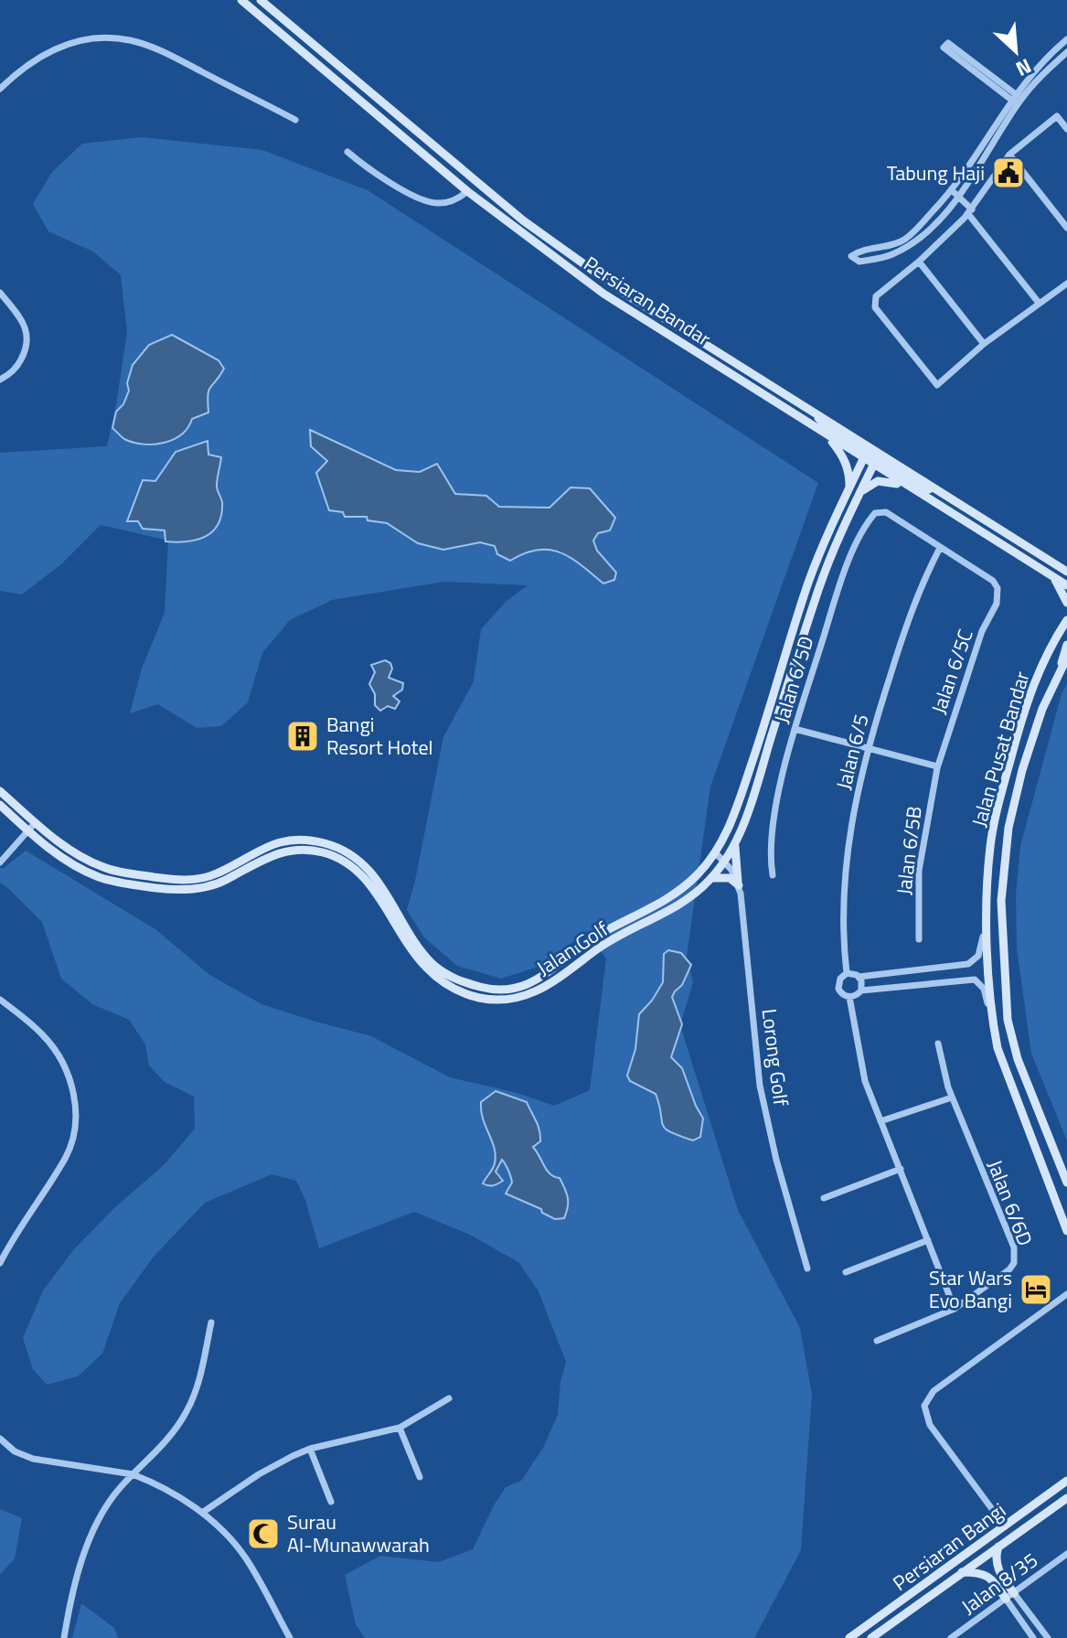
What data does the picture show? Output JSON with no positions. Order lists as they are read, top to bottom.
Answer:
{
  "streets": {
    "main road": [
      "Persiaran Bandar",
      "Jalan Pusat Bandar",
      "Jalan Golf",
      "Persiaran Bangi"
    ],
    "street": [
      "Jalan 6/5C",
      "Jalan 6/5D",
      "Jalan 6/5",
      "Jalan 6/5B",
      "Lorong Golf",
      "Jalan 6/6D",
      "Jalan 8/35"
    ]
  },
  "crossings": [
    ["Persiaran Bandar", "Jalan Golf"],
    ["Jalan 6/5C", "Jalan 6/5D"],
    ["Jalan 6/5C", "Jalan 6/5"],
    ["Jalan 6/5C", "Jalan 6/5B"],
    ["Jalan 6/5D", "Jalan 6/5"],
    ["Jalan Golf", "Lorong Golf"]
  ],
  "places": {
    "public building": ["Tabung Haji"],
    "building": ["Bangi Resort Hotel"],
    "hotel": ["Star Wars Evo Bangi"],
    "mosque": ["Surau Al-Munawwarah"]
  },
  "north": "bottom right"
}
